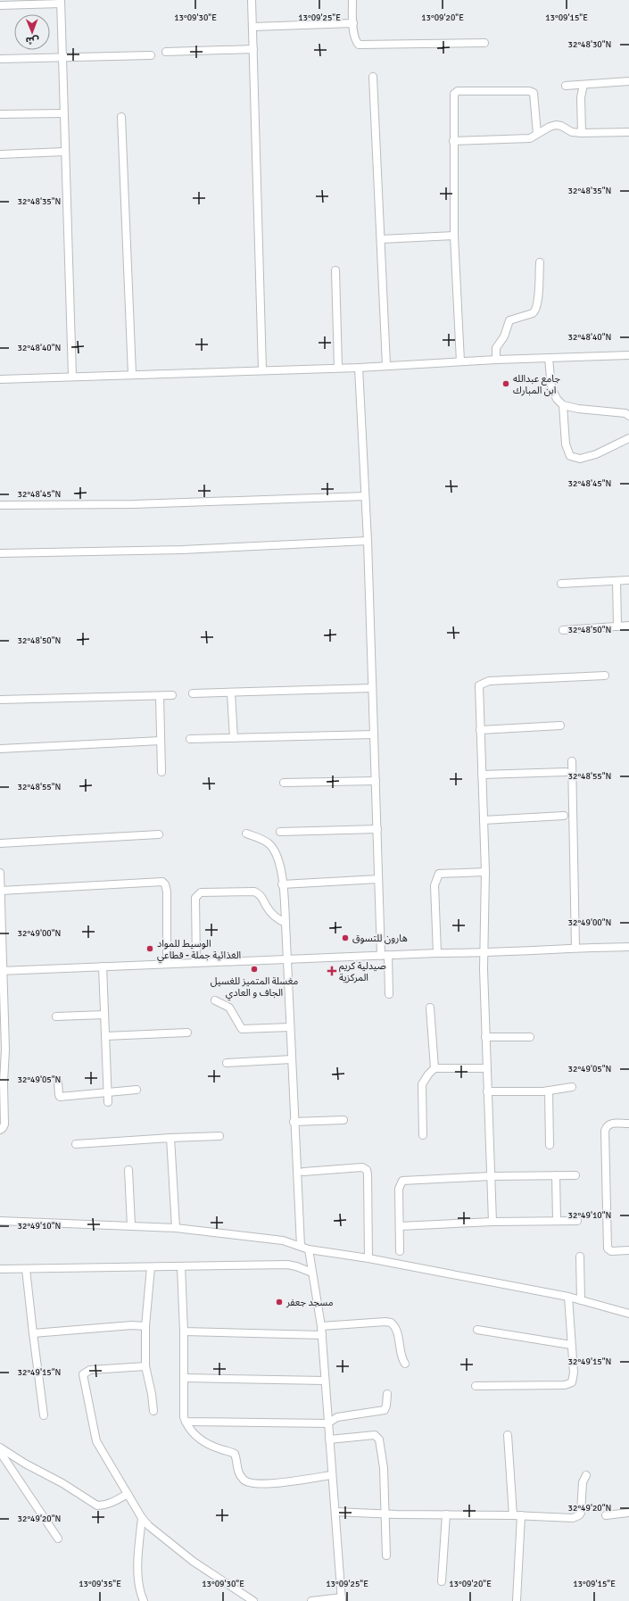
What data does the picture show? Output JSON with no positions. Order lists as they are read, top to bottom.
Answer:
{
  "places": {
    "other": [
      "جامع عبدالله ابن المبارك",
      "هارون للتسوق",
      "الوسيط للمواد الغذائية جملة - قطاعي",
      "مغسلة المتميز للغسيل الجاف و العادي",
      "مسجد جعفر"
    ],
    "health": ["صيدلية كريم المركزية"]
  },
  "north": "bottom",
  "coordinates": [
    "13°09'30\"E",
    "13°09'25\"E",
    "13°09'20\"E",
    "13°09'15\"E",
    "32°48'30\"N",
    "32°48'35\"N",
    "32°48'40\"N",
    "32°48'45\"N",
    "32°48'50\"N",
    "32°48'55\"N",
    "32°49'00\"N",
    "32°49'05\"N",
    "32°49'10\"N",
    "32°49'15\"N",
    "32°49'20\"N",
    "13°09'35\"E"
  ]
}
